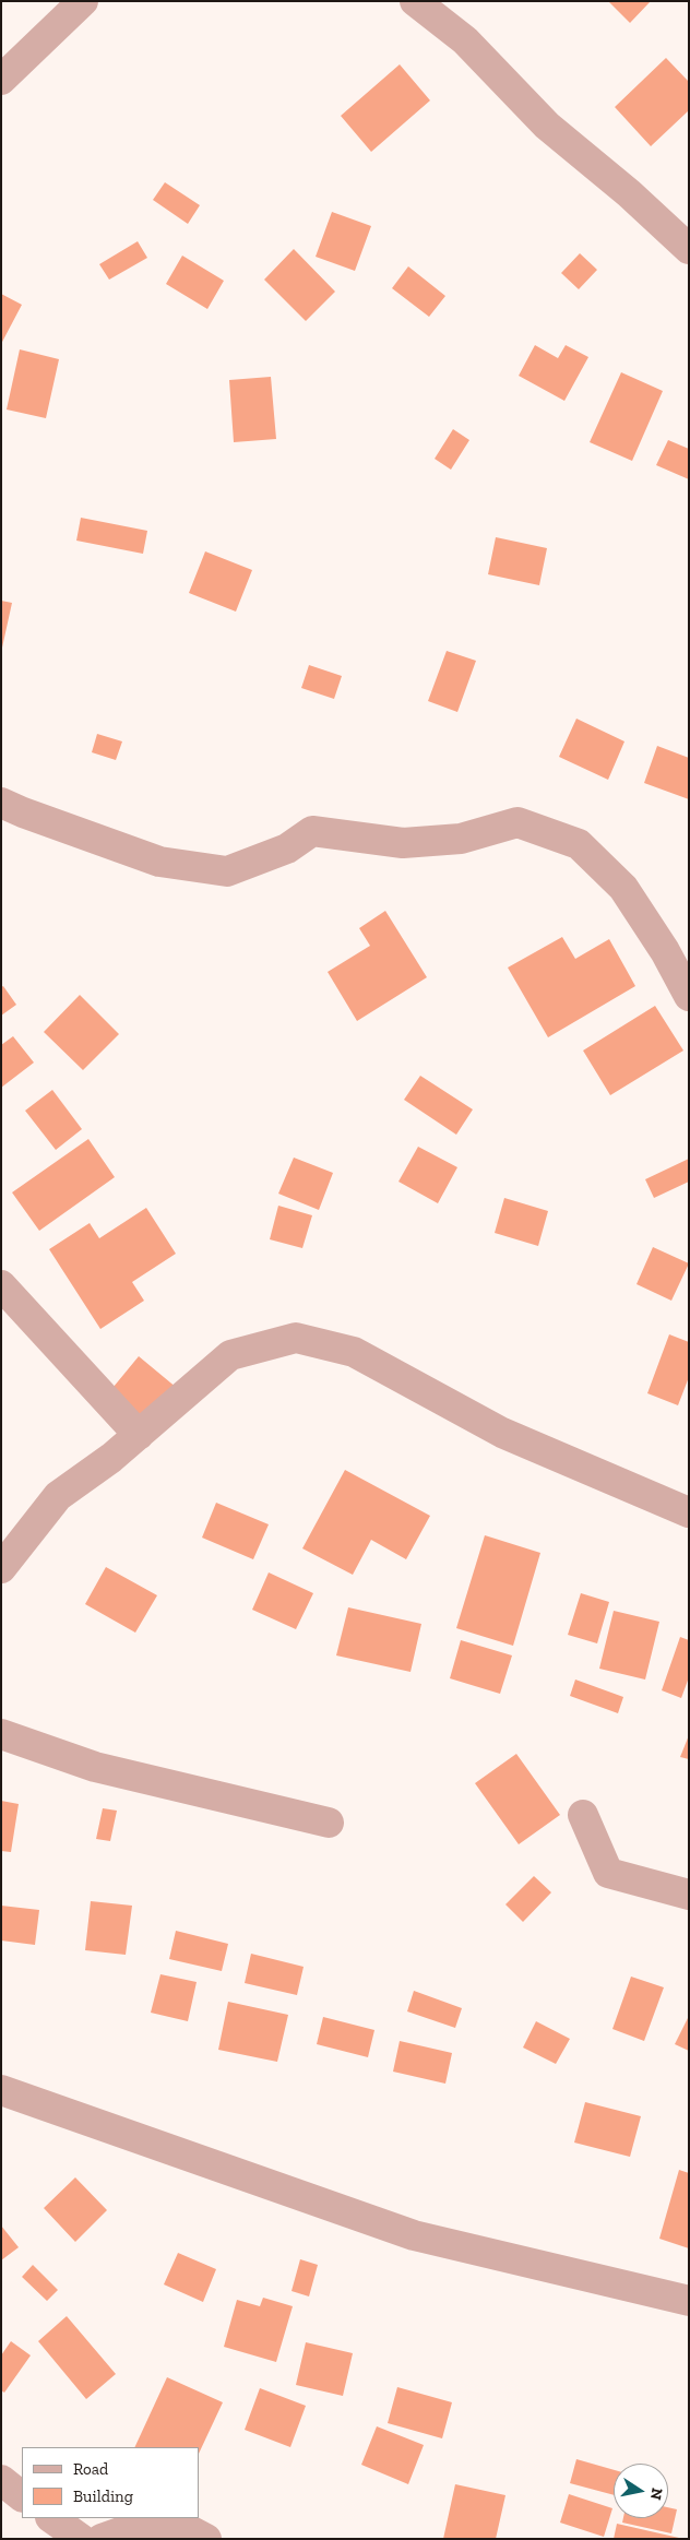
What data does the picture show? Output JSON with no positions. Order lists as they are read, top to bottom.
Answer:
{
  "legend": ["Road", "Building"],
  "north": "right"
}
